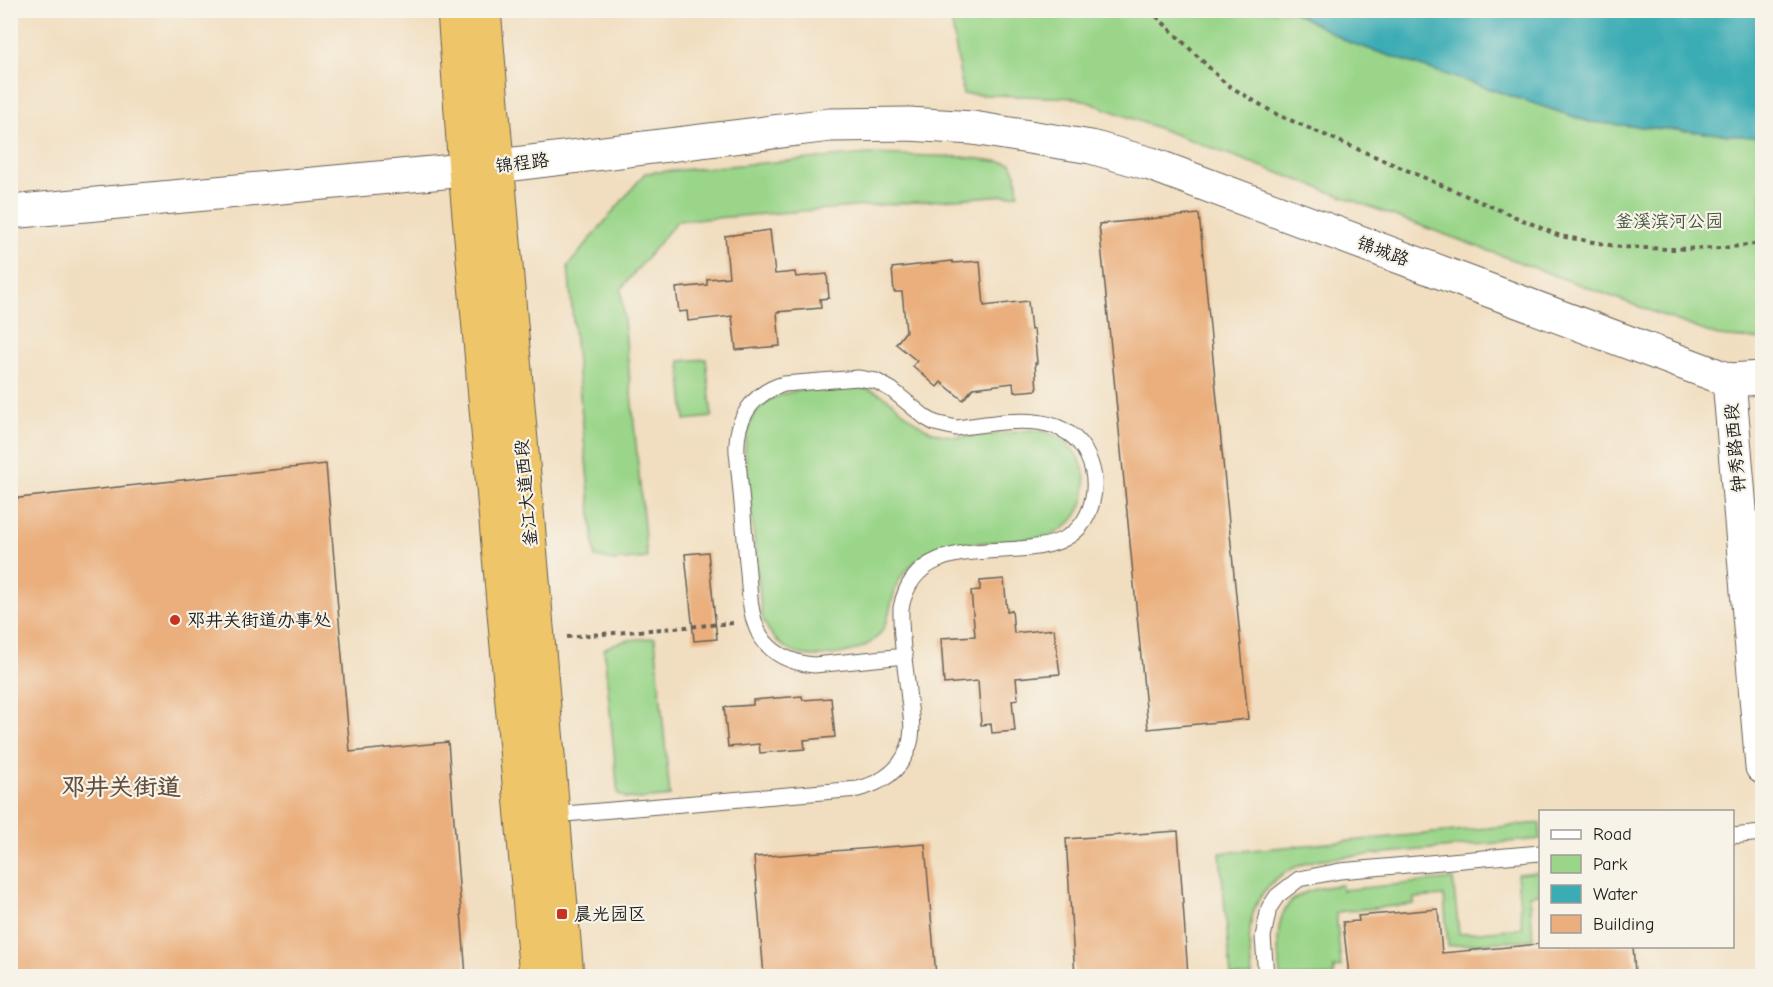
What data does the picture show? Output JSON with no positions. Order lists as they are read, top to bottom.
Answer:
{
  "streets": {
    "highway": ["釜江大道西段"],
    "street": ["锦程路", "锦城路", "钟秀路西段"]
  },
  "crossings": [
    ["锦程路", "锦城路"],
    ["锦程路", "釜江大道西段"],
    ["锦城路", "钟秀路西段"]
  ],
  "districts": ["邓井关街道"],
  "parks": ["釜溪滨河公园"],
  "places": {
    "other": ["邓井关街道办事处"],
    "transit": ["晨光园区"]
  },
  "legend": [
    "Road",
    "Park",
    "Water",
    "Building"
  ]
}
